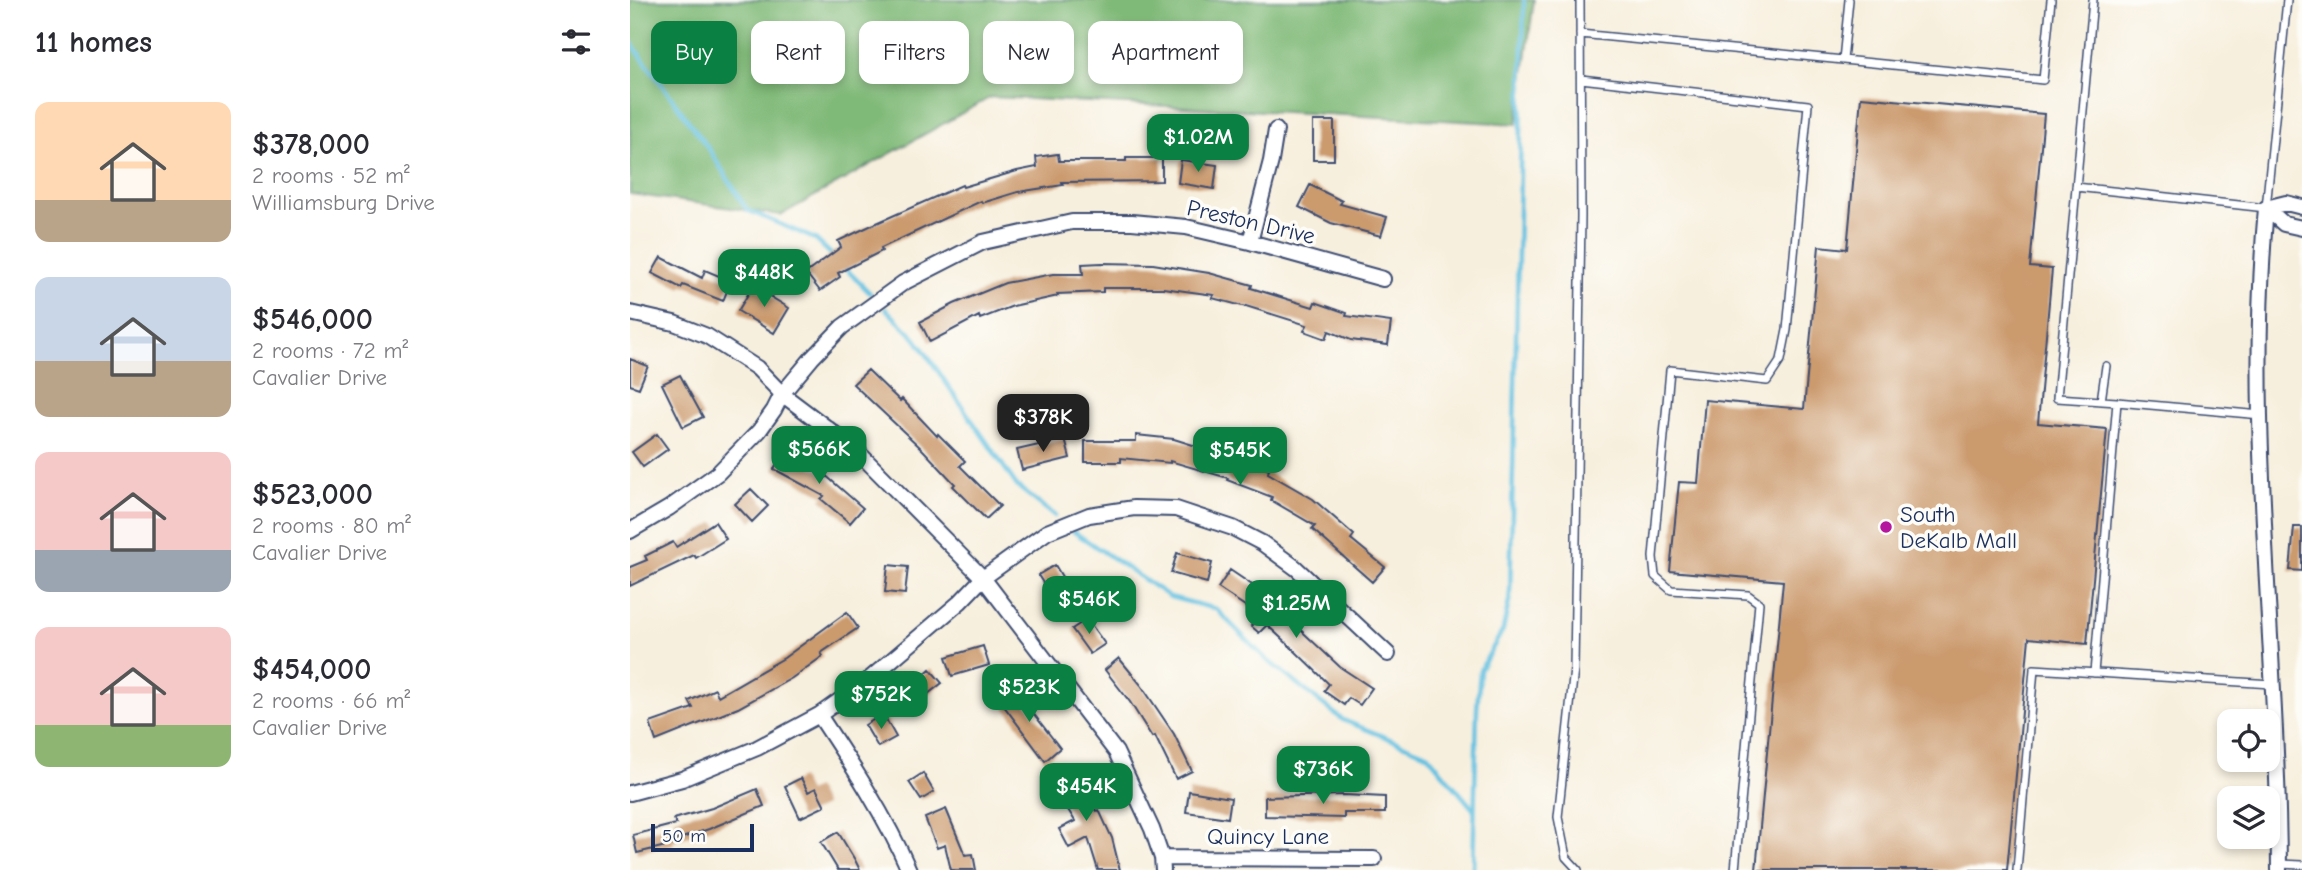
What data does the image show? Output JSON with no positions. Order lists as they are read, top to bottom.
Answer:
{
  "streets": {
    "street": ["Preston Drive", "Quincy Lane"]
  },
  "places": ["South DeKalb Mall"],
  "scale_bar": "50 m",
  "page": {
    "heading": "11 homes",
    "chip": [
      "Buy",
      "Rent",
      "Filters",
      "New",
      "Apartment"
    ],
    "list": [
      {
        "name": "$378,000",
        "note": "2 rooms · 52 m² · Williamsburg Drive"
      },
      {
        "name": "$546,000",
        "note": "2 rooms · 72 m² · Cavalier Drive"
      },
      {
        "name": "$523,000",
        "note": "2 rooms · 80 m² · Cavalier Drive"
      },
      {
        "name": "$454,000",
        "note": "2 rooms · 66 m² · Cavalier Drive"
      }
    ],
    "price": [
      "$1.02M",
      "$448K",
      "$378K",
      "$566K",
      "$545K",
      "$546K",
      "$1.25M",
      "$523K",
      "$752K",
      "$736K",
      "$454K"
    ],
    "scale": "50 m"
  }
}
